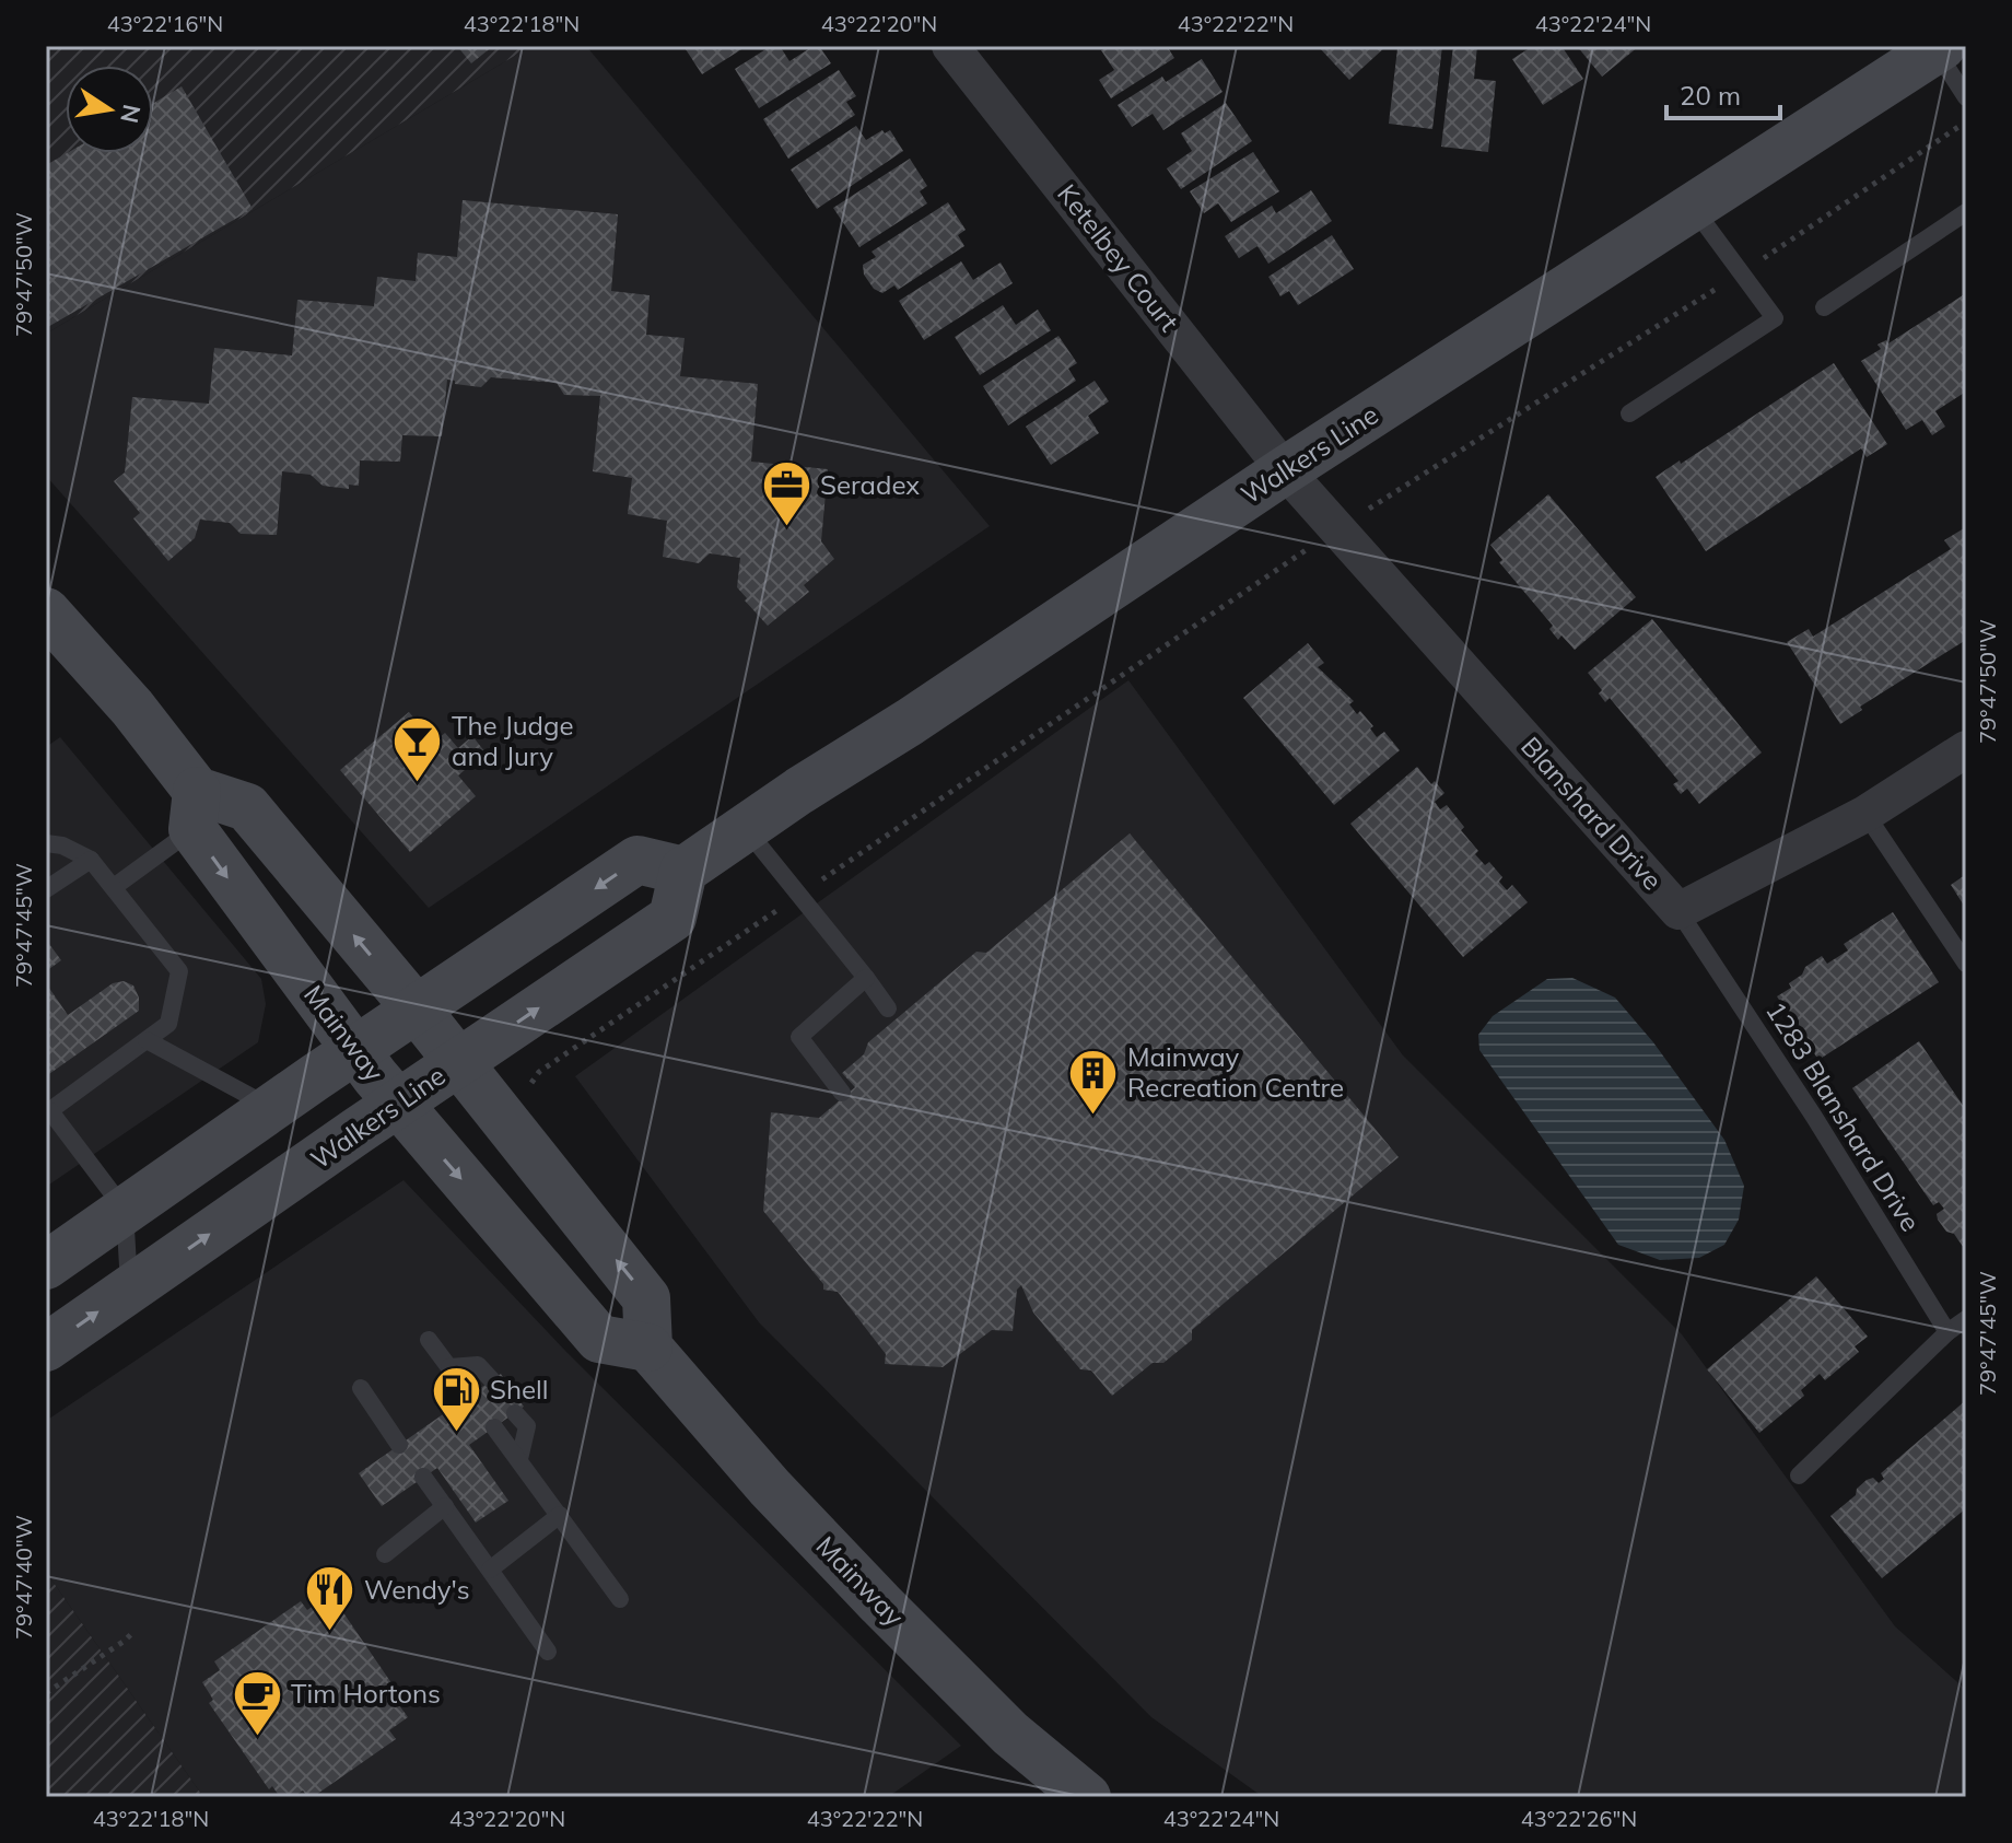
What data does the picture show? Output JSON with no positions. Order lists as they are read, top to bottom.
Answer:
{
  "streets": {
    "main road": ["Walkers Line", "Mainway"],
    "street": ["Ketelbey Court", "Blanshard Drive"],
    "lane": ["1283 Blanshard Drive"]
  },
  "crossings": [
    ["Ketelbey Court", "Walkers Line"],
    ["Ketelbey Court", "Blanshard Drive"],
    ["Walkers Line", "Blanshard Drive"],
    ["Walkers Line", "Mainway"],
    ["Blanshard Drive", "1283 Blanshard Drive"]
  ],
  "places": {
    "office": ["Seradex"],
    "bar": ["The Judge and Jury"],
    "building": ["Mainway Recreation Centre"],
    "fuel station": ["Shell"],
    "restaurant": ["Wendy's"],
    "cafe": ["Tim Hortons"]
  },
  "scale_bar": "20 m",
  "north": "right",
  "coordinates": [
    "43°22'16\"N",
    "43°22'18\"N",
    "43°22'20\"N",
    "43°22'22\"N",
    "43°22'24\"N",
    "79°47'50\"W",
    "79°47'45\"W",
    "79°47'40\"W",
    "43°22'26\"N"
  ]
}
